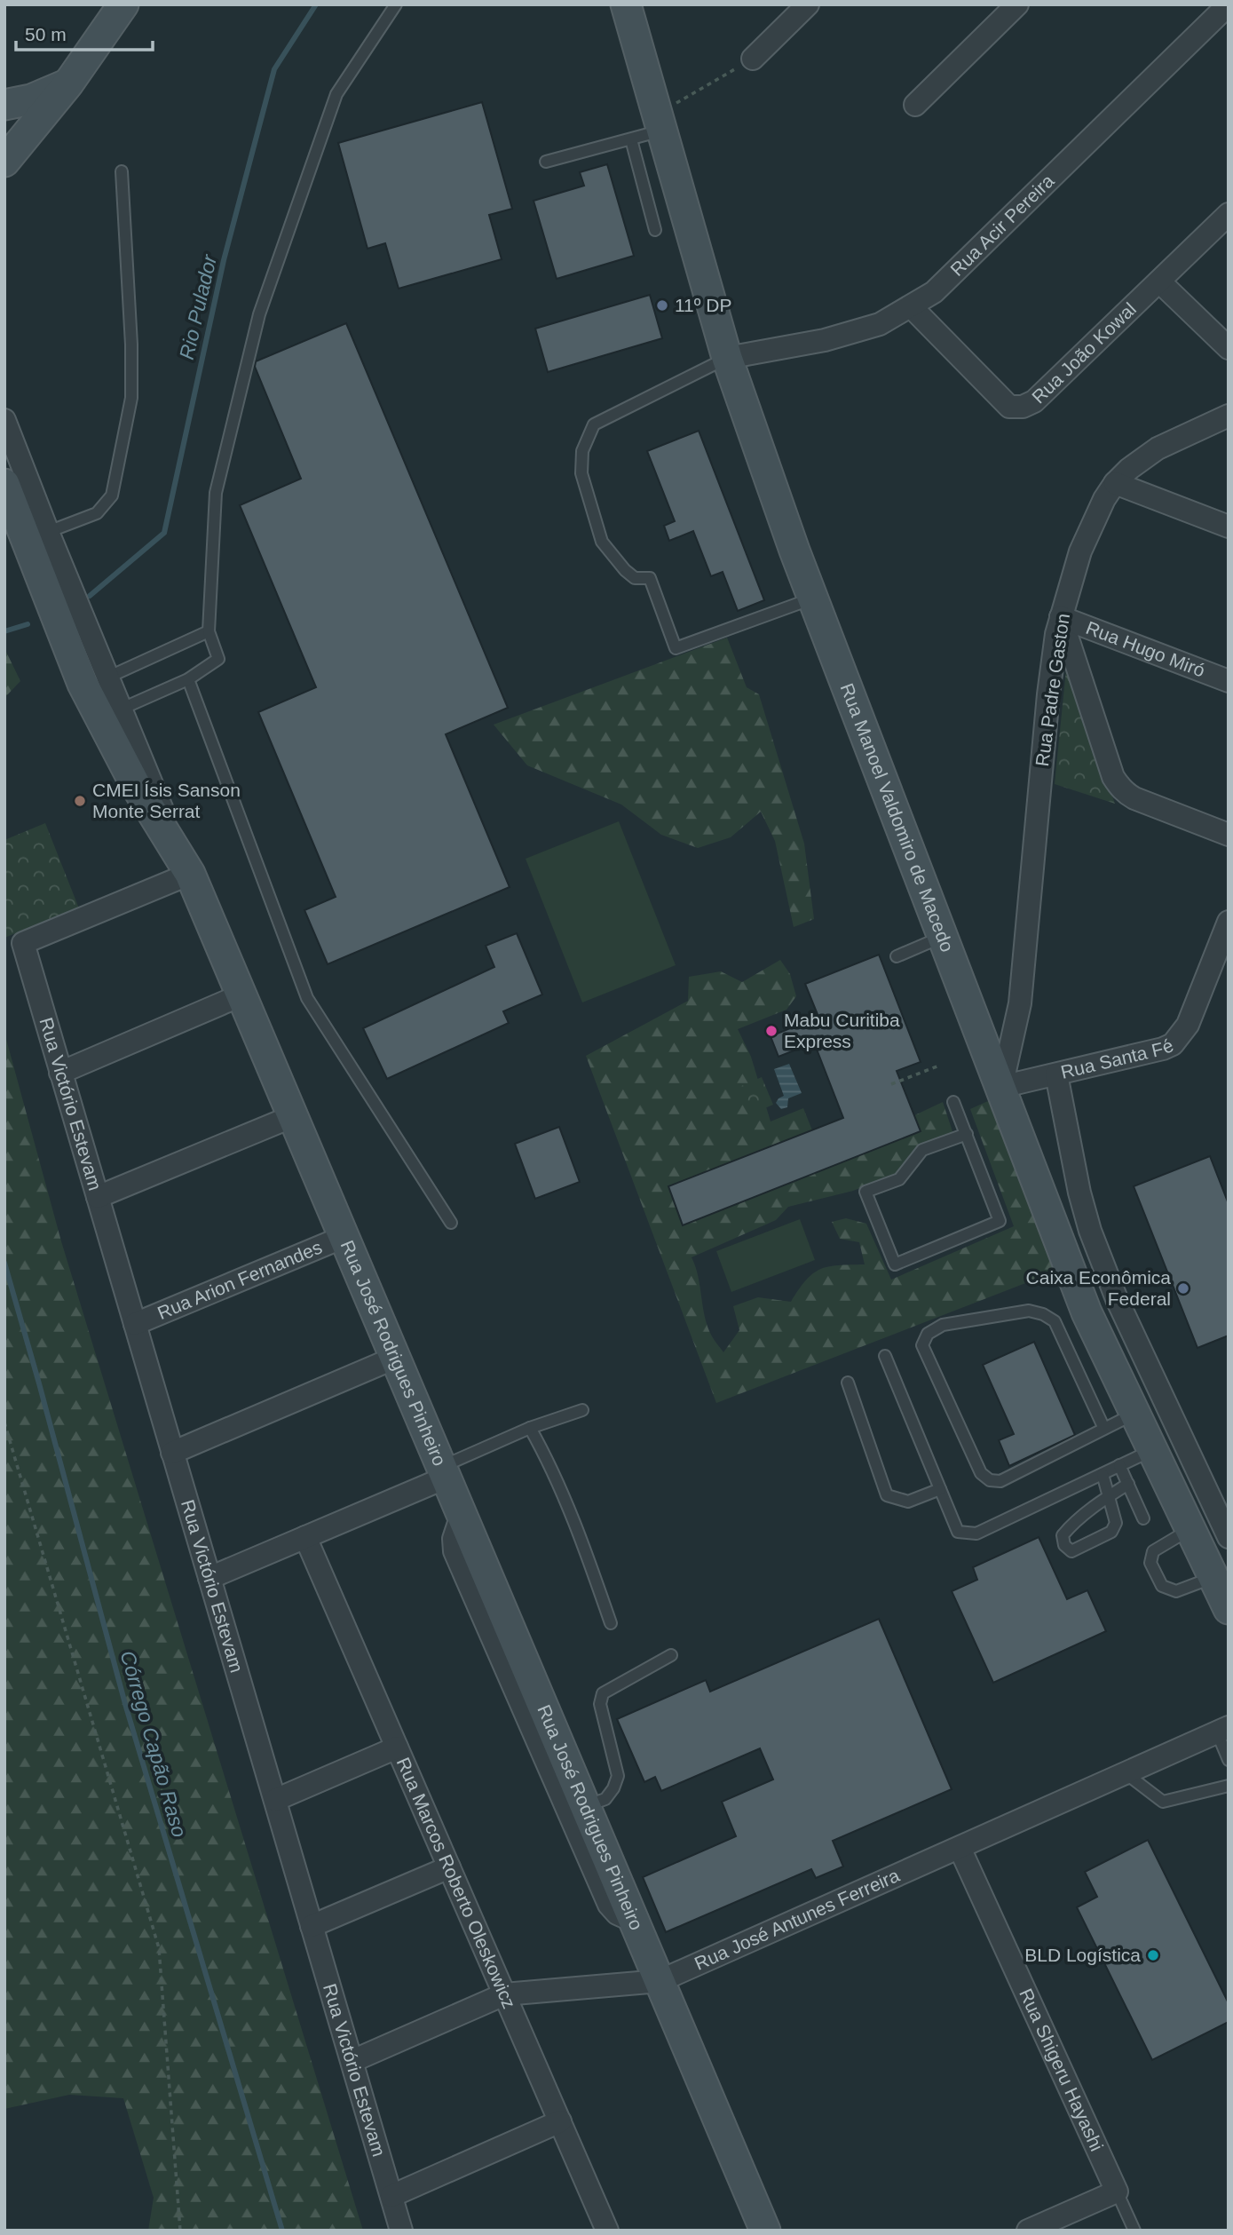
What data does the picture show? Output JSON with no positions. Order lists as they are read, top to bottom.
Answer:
{
  "streets": {
    "main road": ["Rua Manoel Valdomiro de Macedo", "Rua José Rodrigues Pinheiro"],
    "street": [
      "Rua Acir Pereira",
      "Rua João Kowal",
      "Rua Hugo Miró",
      "Rua Padre Gaston",
      "Rua Santa Fé",
      "Rua Victório Estevam",
      "Rua Arion Fernandes",
      "Rua Marcos Roberto Oleskowicz",
      "Rua José Antunes Ferreira",
      "Rua Shigeru Hayashi"
    ]
  },
  "crossings": [
    ["Rua Acir Pereira", "Rua João Kowal"],
    ["Rua Acir Pereira", "Rua Manoel Valdomiro de Macedo"],
    ["Rua Hugo Miró", "Rua Padre Gaston"],
    ["Rua Padre Gaston", "Rua Manoel Valdomiro de Macedo"],
    ["Rua Padre Gaston", "Rua Santa Fé"],
    ["Rua Manoel Valdomiro de Macedo", "Rua Santa Fé"],
    ["Rua Victório Estevam", "Rua Arion Fernandes"],
    ["Rua Victório Estevam", "Rua José Rodrigues Pinheiro"],
    ["Rua Victório Estevam", "Rua José Antunes Ferreira"],
    ["Rua Arion Fernandes", "Rua José Rodrigues Pinheiro"],
    ["Rua José Rodrigues Pinheiro", "Rua José Antunes Ferreira"],
    ["Rua Marcos Roberto Oleskowicz", "Rua José Antunes Ferreira"],
    ["Rua José Antunes Ferreira", "Rua Shigeru Hayashi"]
  ],
  "water": ["Rio Pulador", "Córrego Capão Raso"],
  "places": [
    "11º DP",
    "CMEI Ísis Sanson Monte Serrat",
    "Mabu Curitiba Express",
    "Caixa Econômica Federal",
    "BLD Logística"
  ],
  "scale_bar": "50 m"
}
